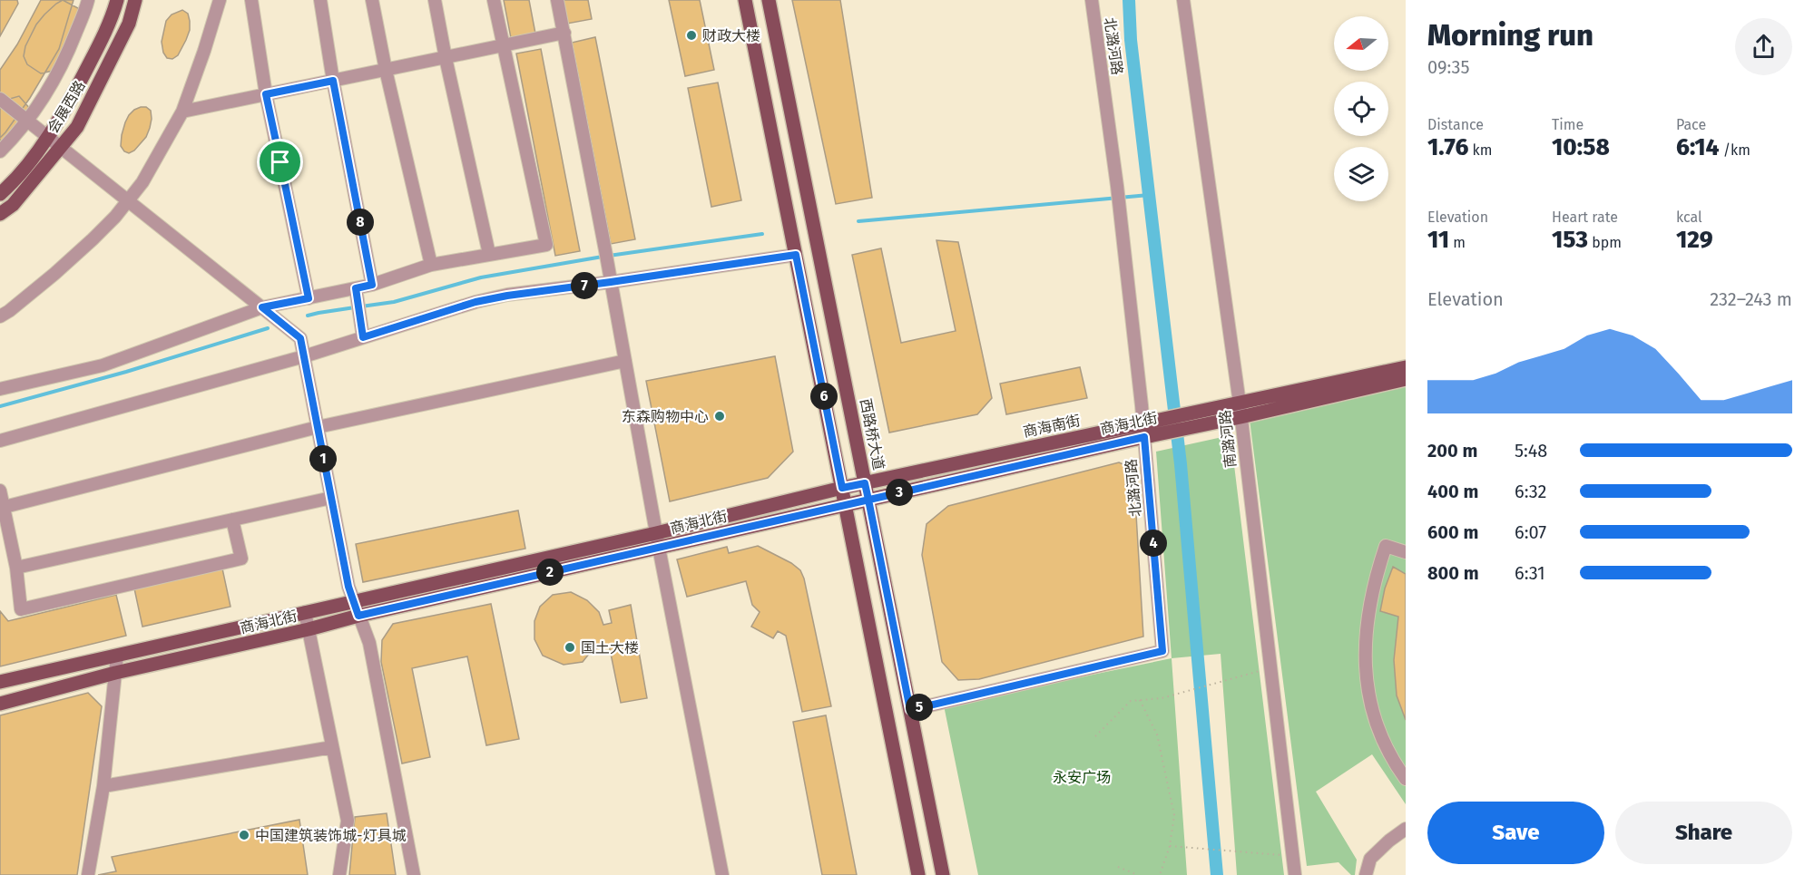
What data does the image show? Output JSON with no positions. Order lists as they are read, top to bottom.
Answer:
{
  "streets": {
    "main road": [
      "会展西路",
      "商海北街",
      "商海南街",
      "西路桥大道"
    ],
    "street": ["北潞河路", "南潞河路"]
  },
  "crossings": [
    ["北潞河路", "商海北街"],
    ["北潞河路", "商海南街"],
    ["北潞河路", "西路桥大道"],
    ["商海北街", "商海南街"],
    ["商海北街", "西路桥大道"],
    ["商海南街", "西路桥大道"],
    ["商海南街", "南潞河路"]
  ],
  "parks": ["永安广场"],
  "places": [
    "财政大楼",
    "东森购物中心",
    "国土大楼",
    "中国建筑装饰城-灯具城"
  ],
  "north": "left",
  "page": {
    "heading": ["Morning run", "09:35"],
    "stats": [
      ["Distance", "1.76 km"],
      ["Time", "10:58"],
      ["Pace", "6:14 /km"],
      ["Elevation", "11 m"],
      ["Heart rate", "153 bpm"],
      ["kcal", "129"]
    ],
    "pins": [
      "8",
      "7",
      "6",
      "1",
      "3",
      "4",
      "2",
      "5"
    ],
    "chart": ["Elevation", "232–243 m"],
    "list": [
      {
        "name": "200 m",
        "note": "5:48"
      },
      {
        "name": "400 m",
        "note": "6:32"
      },
      {
        "name": "600 m",
        "note": "6:07"
      },
      {
        "name": "800 m",
        "note": "6:31"
      }
    ],
    "buttons": ["Save", "Share"]
  }
}
